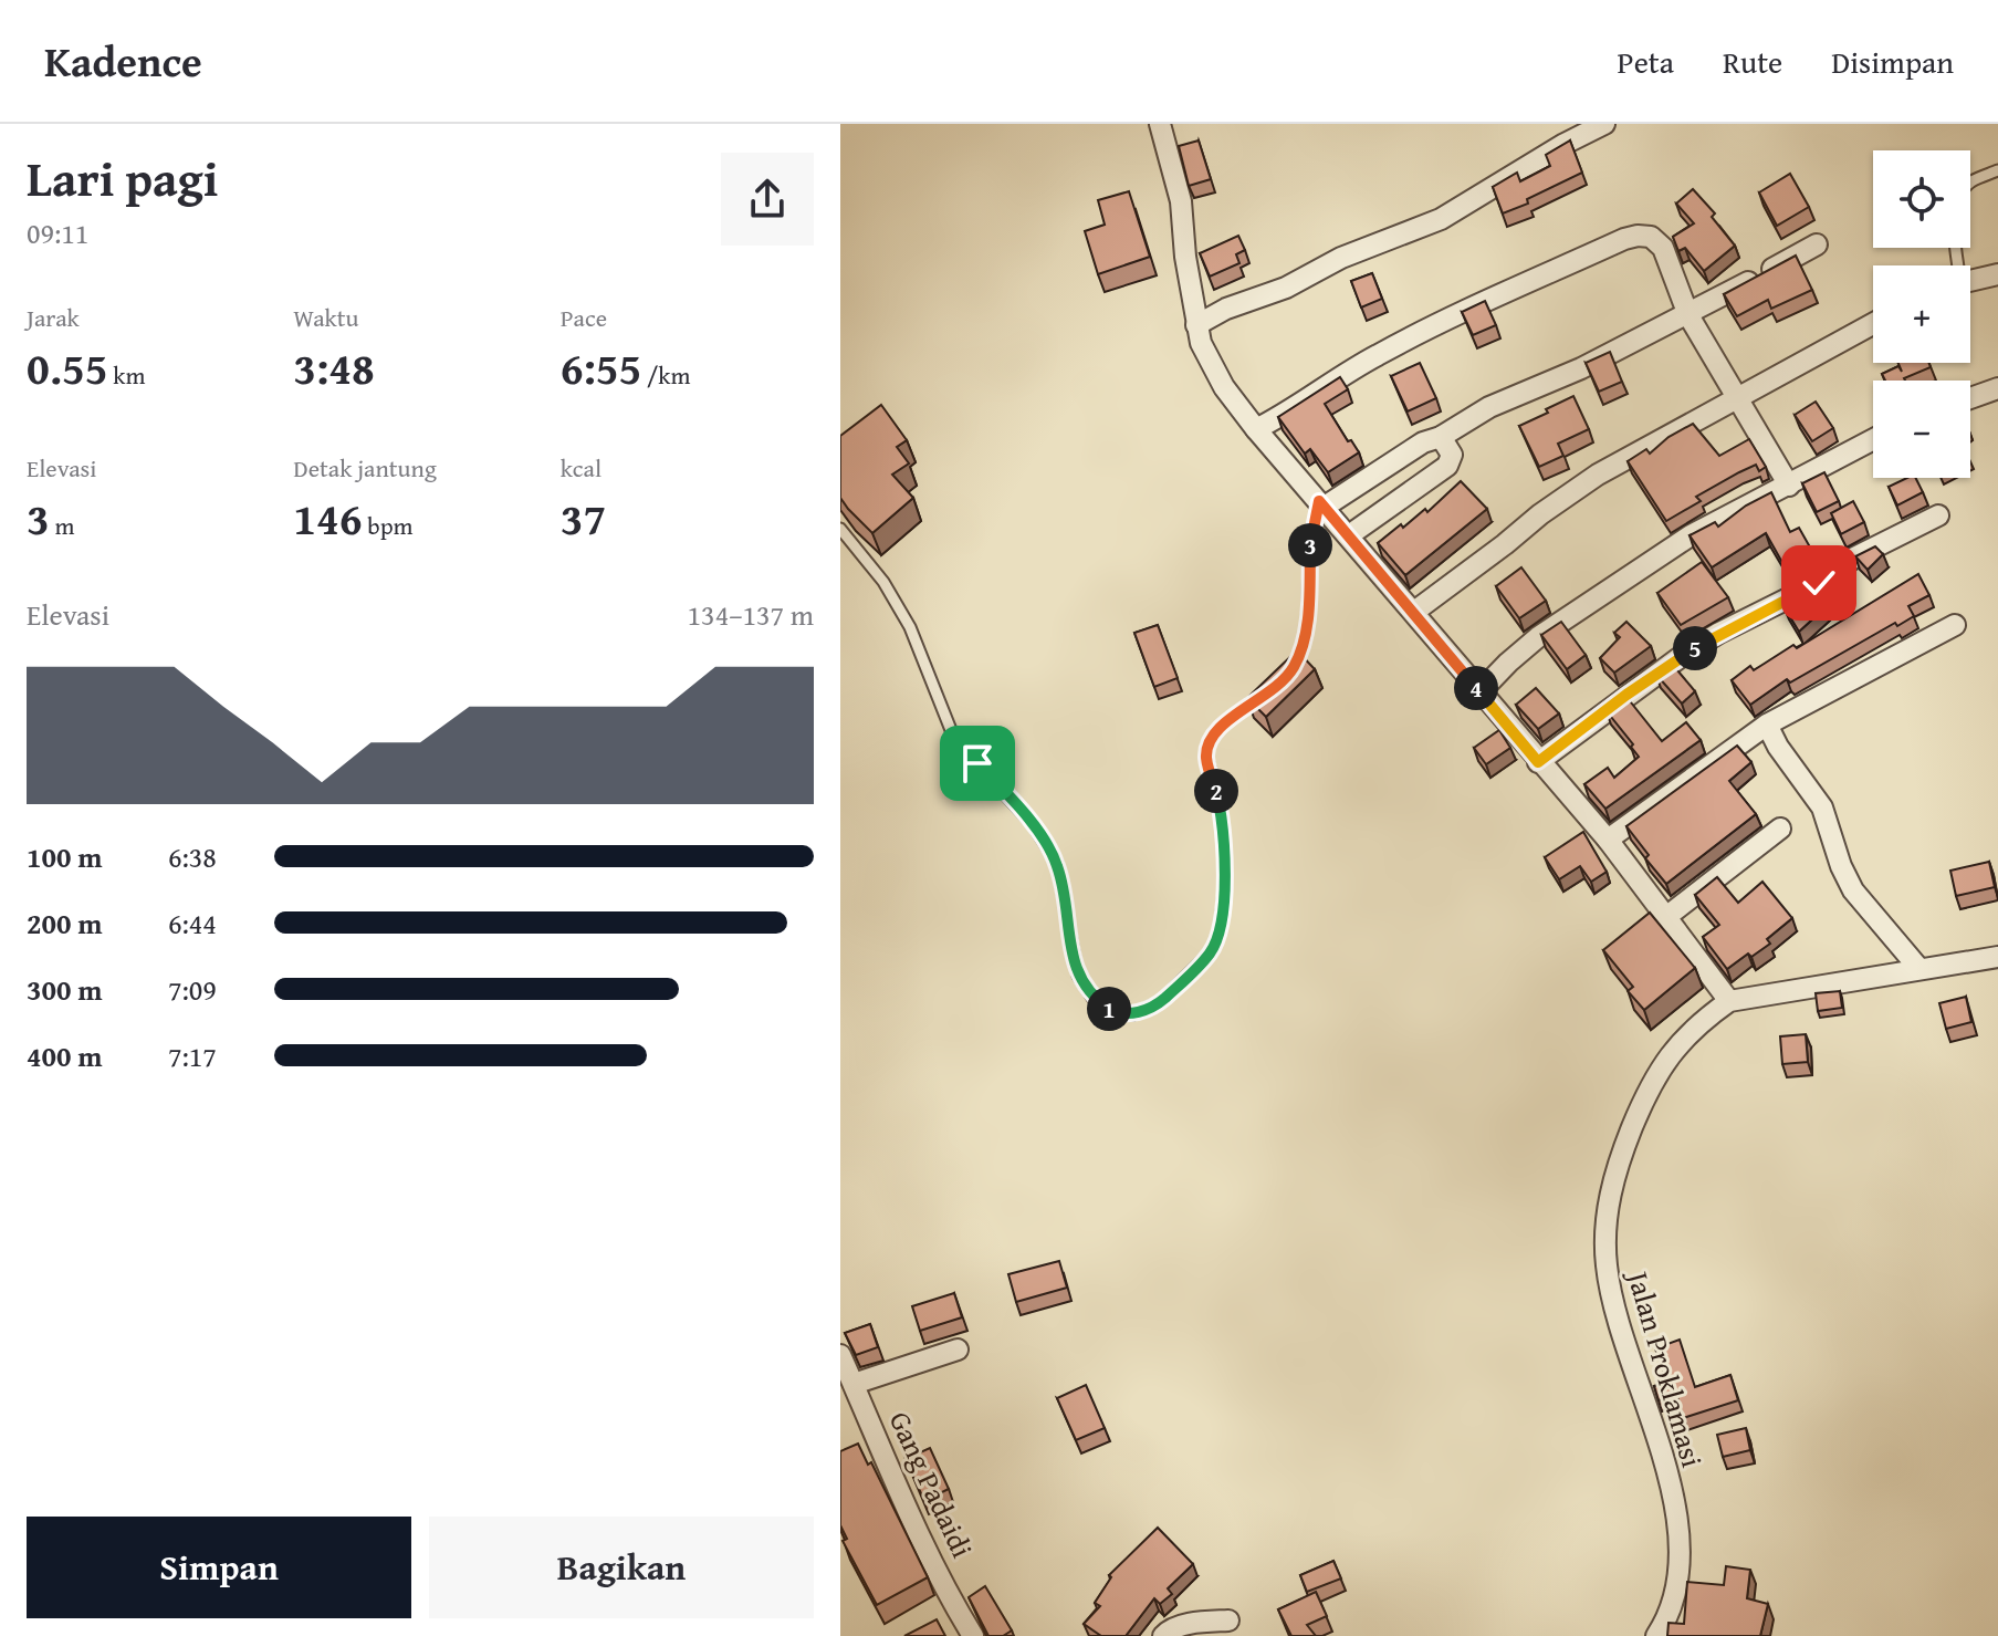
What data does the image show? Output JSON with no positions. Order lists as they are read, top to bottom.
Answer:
{
  "streets": {
    "street": ["Jalan Proklamasi", "Gang Padaidi"]
  },
  "page": {
    "header": "Kadence",
    "nav": ["Peta", "Rute", "Disimpan"],
    "heading": ["Lari pagi", "09:11"],
    "map_buttons": ["+", "−"],
    "stats": [
      ["Jarak", "0.55 km"],
      ["Waktu", "3:48"],
      ["Pace", "6:55 /km"],
      ["Elevasi", "3 m"],
      ["Detak jantung", "146 bpm"],
      ["kcal", "37"]
    ],
    "pins": [
      "3",
      "5",
      "4",
      "2",
      "1"
    ],
    "chart": ["Elevasi", "134–137 m"],
    "list": [
      {
        "name": "100 m",
        "note": "6:38"
      },
      {
        "name": "200 m",
        "note": "6:44"
      },
      {
        "name": "300 m",
        "note": "7:09"
      },
      {
        "name": "400 m",
        "note": "7:17"
      }
    ],
    "buttons": ["Simpan", "Bagikan"]
  }
}
